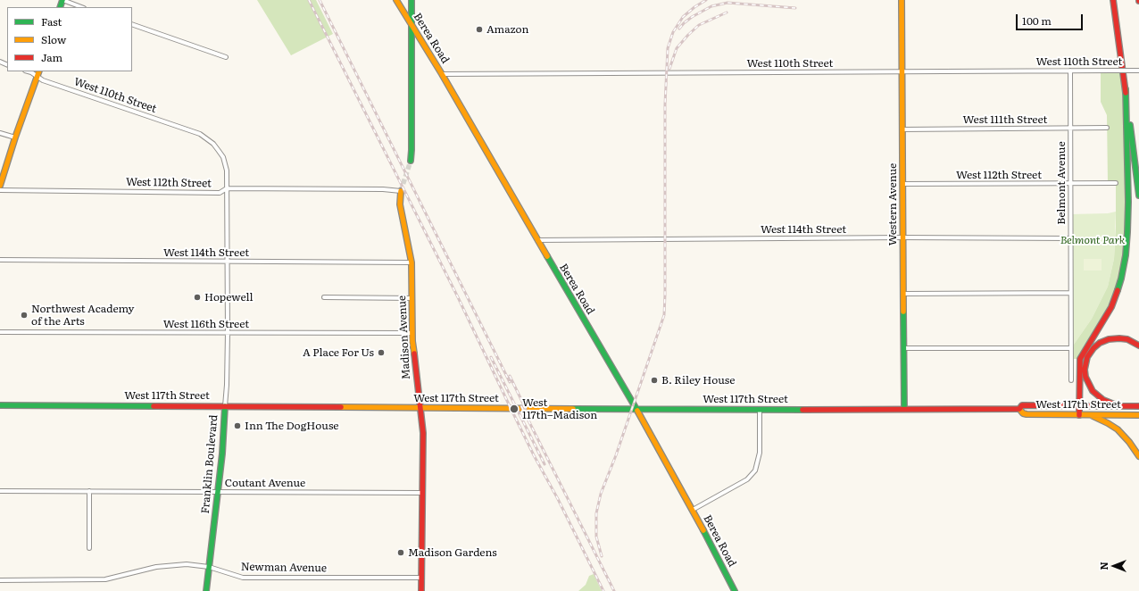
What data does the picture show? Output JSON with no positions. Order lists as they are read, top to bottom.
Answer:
{
  "streets": {
    "main road": [
      "Berea Road",
      "Western Avenue",
      "Madison Avenue",
      "West 117th Street",
      "Franklin Boulevard"
    ],
    "street": [
      "West 110th Street",
      "West 111th Street",
      "West 112th Street",
      "Belmont Avenue",
      "West 114th Street",
      "West 116th Street",
      "Coutant Avenue",
      "Newman Avenue"
    ]
  },
  "crossings": [
    ["Berea Road", "West 110th Street"],
    ["Berea Road", "West 114th Street"],
    ["Berea Road", "West 117th Street"],
    ["West 110th Street", "Belmont Avenue"],
    ["West 110th Street", "Western Avenue"],
    ["West 110th Street", "Franklin Boulevard"],
    ["West 111th Street", "Belmont Avenue"],
    ["West 111th Street", "Western Avenue"],
    ["West 112th Street", "Belmont Avenue"],
    ["West 112th Street", "Western Avenue"],
    ["West 112th Street", "Madison Avenue"],
    ["West 112th Street", "Franklin Boulevard"],
    ["Belmont Avenue", "West 114th Street"],
    ["Western Avenue", "West 114th Street"],
    ["Western Avenue", "West 117th Street"],
    ["West 114th Street", "Madison Avenue"],
    ["West 114th Street", "Franklin Boulevard"],
    ["West 116th Street", "Madison Avenue"],
    ["West 116th Street", "Franklin Boulevard"],
    ["Madison Avenue", "West 117th Street"],
    ["Madison Avenue", "Coutant Avenue"],
    ["Madison Avenue", "Newman Avenue"],
    ["West 117th Street", "Franklin Boulevard"],
    ["Franklin Boulevard", "Coutant Avenue"],
    ["Franklin Boulevard", "Newman Avenue"]
  ],
  "parks": ["Belmont Park"],
  "places": [
    "Amazon",
    "Hopewell",
    "Northwest Academy of the Arts",
    "A Place For Us",
    "B. Riley House",
    "West 117th–Madison",
    "Inn The DogHouse",
    "Madison Gardens"
  ],
  "legend": ["Fast", "Slow", "Jam"],
  "scale_bar": "100 m",
  "north": "left"
}
